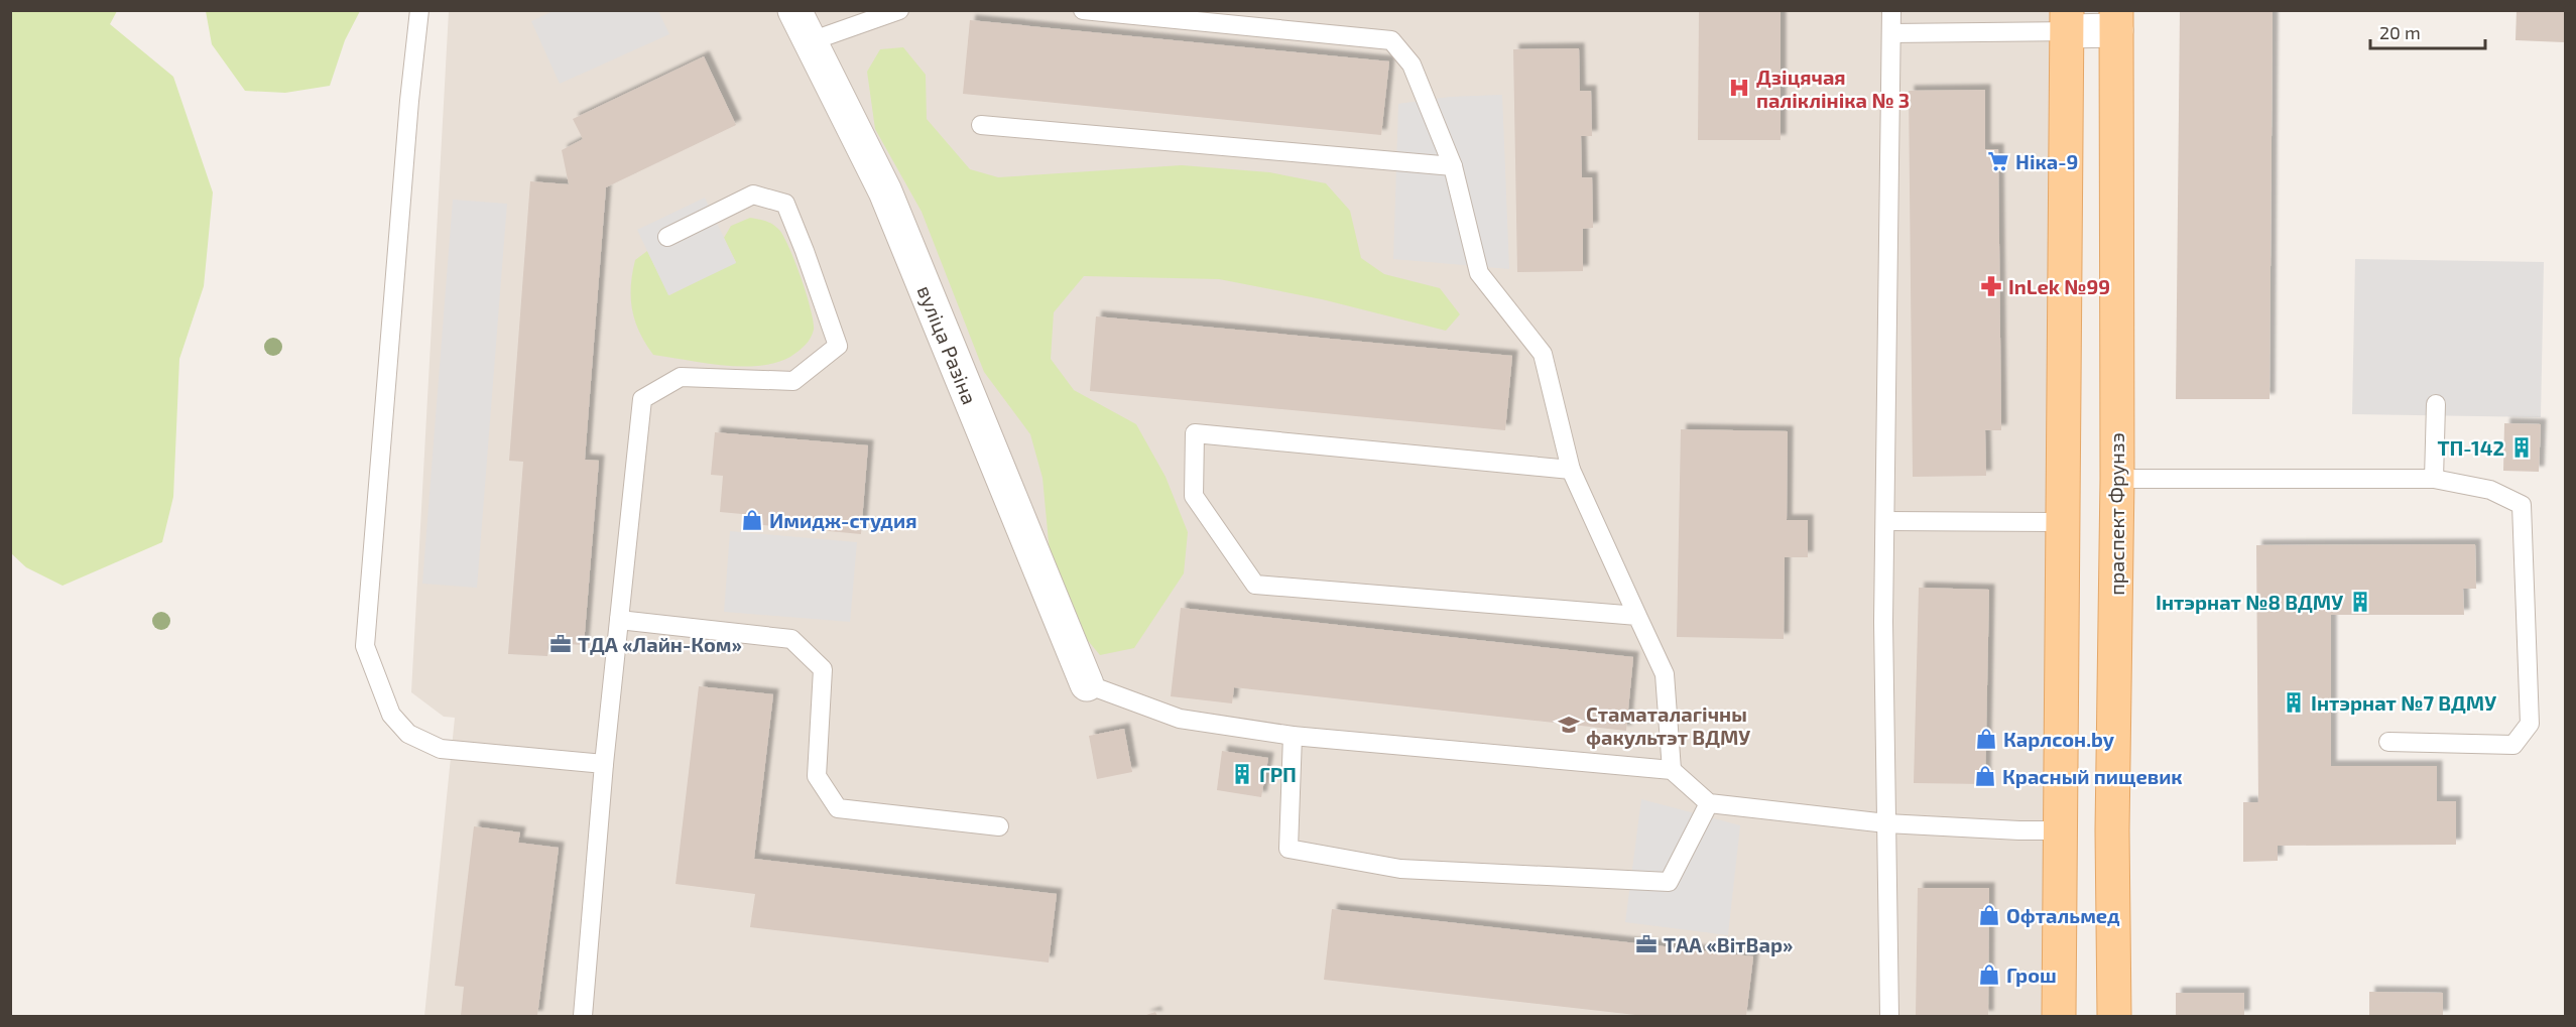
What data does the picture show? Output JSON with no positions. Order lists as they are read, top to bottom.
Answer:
{
  "streets": {
    "main road": ["праспект Фрунзэ"],
    "street": ["вуліца Разіна"]
  },
  "places": {
    "hospital": ["Дзіцячая паліклініка № 3"],
    "supermarket": ["Ніка-9"],
    "pharmacy": ["InLek №99"],
    "building": [
      "ТП-142",
      "Інтэрнат №8 ВДМУ",
      "Інтэрнат №7 ВДМУ",
      "ГРП"
    ],
    "shop": [
      "Имидж-студия",
      "Карлсон.by",
      "Красный пищевик",
      "Офтальмед",
      "Грош"
    ],
    "office": ["ТДА «Лайн-Ком»", "ТАА «ВітВар»"],
    "school or university": ["Стаматалагічны факультэт ВДМУ"]
  },
  "scale_bar": "20 m"
}
